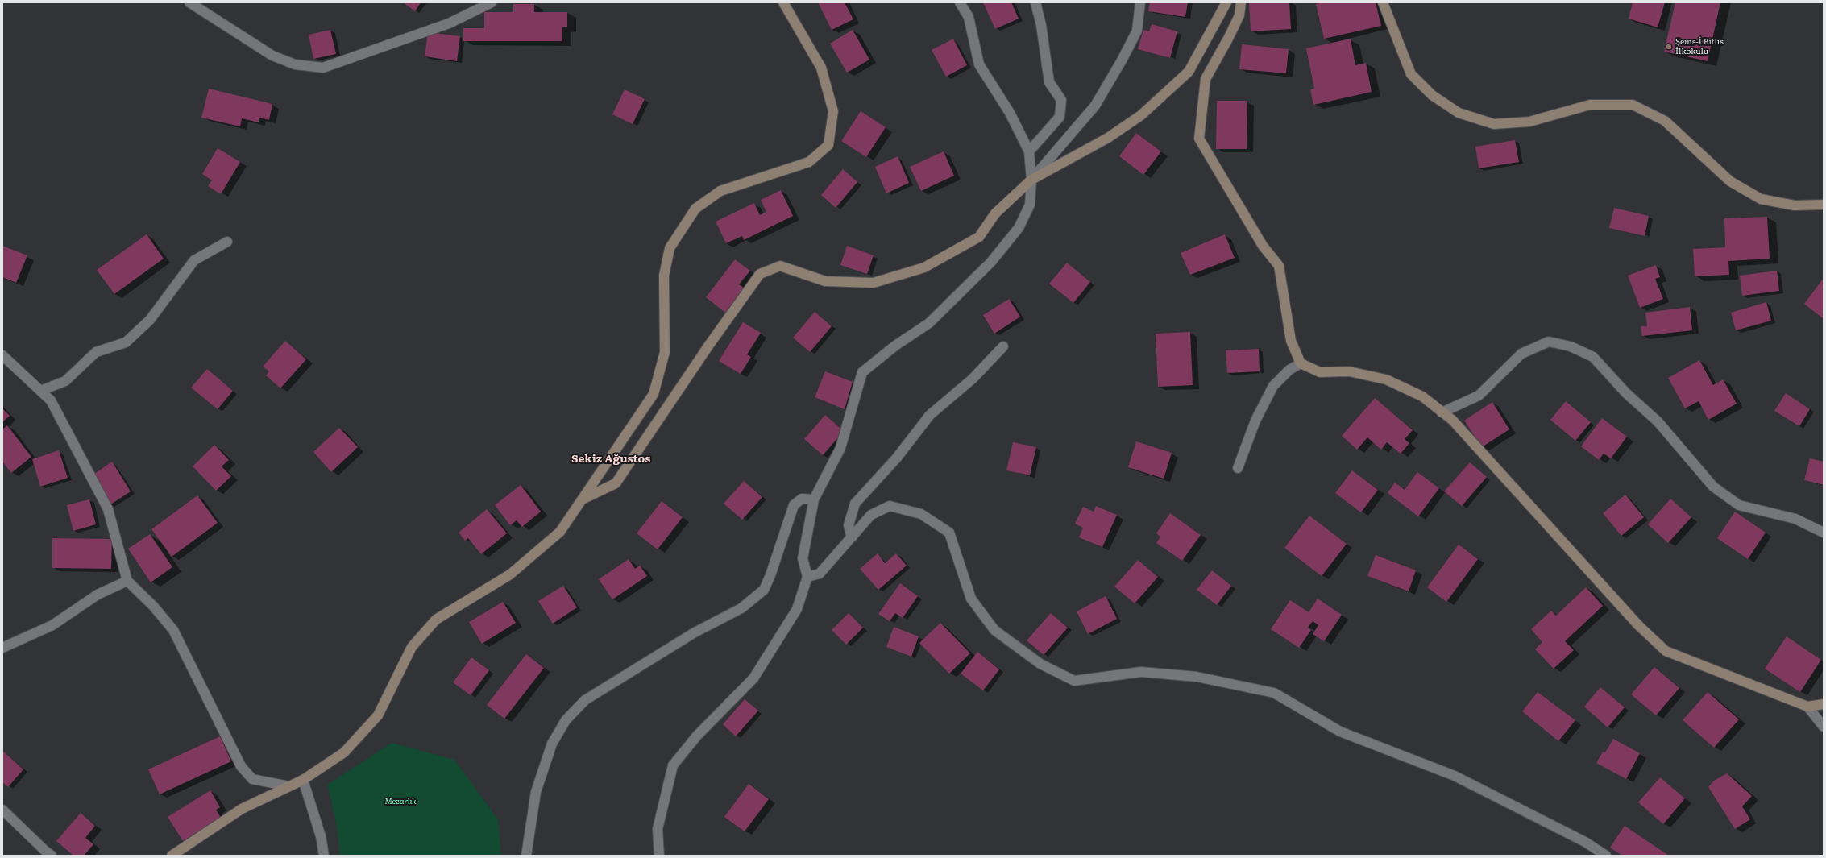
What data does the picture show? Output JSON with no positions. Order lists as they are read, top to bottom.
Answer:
{
  "districts": ["Sekiz Ağustos"],
  "parks": ["Mezarlık"],
  "places": ["Şems-İ Bitlis İlkokulu"]
}
